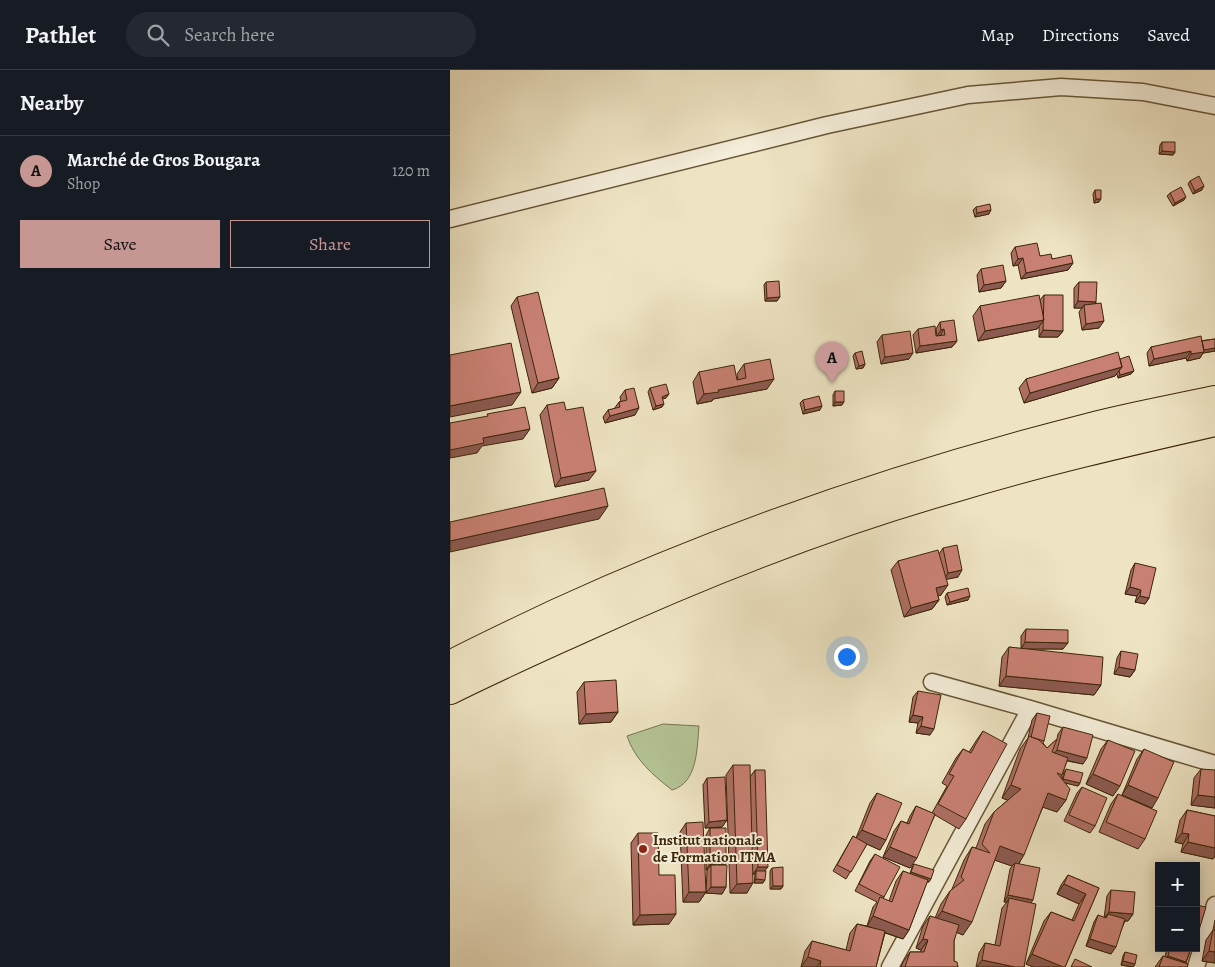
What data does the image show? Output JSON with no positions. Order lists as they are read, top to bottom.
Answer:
{
  "places": ["Institut nationale de Formation ITMA"],
  "page": {
    "header": "Pathlet",
    "search": "Search here",
    "nav": ["Map", "Directions", "Saved"],
    "heading": "Nearby",
    "list": [
      {
        "mark": "A",
        "name": "Marché de Gros Bougara",
        "note": "Shop",
        "value": "120 m"
      }
    ],
    "buttons": ["Save", "Share"],
    "pins": "A",
    "map_buttons": ["+", "−"]
  }
}
